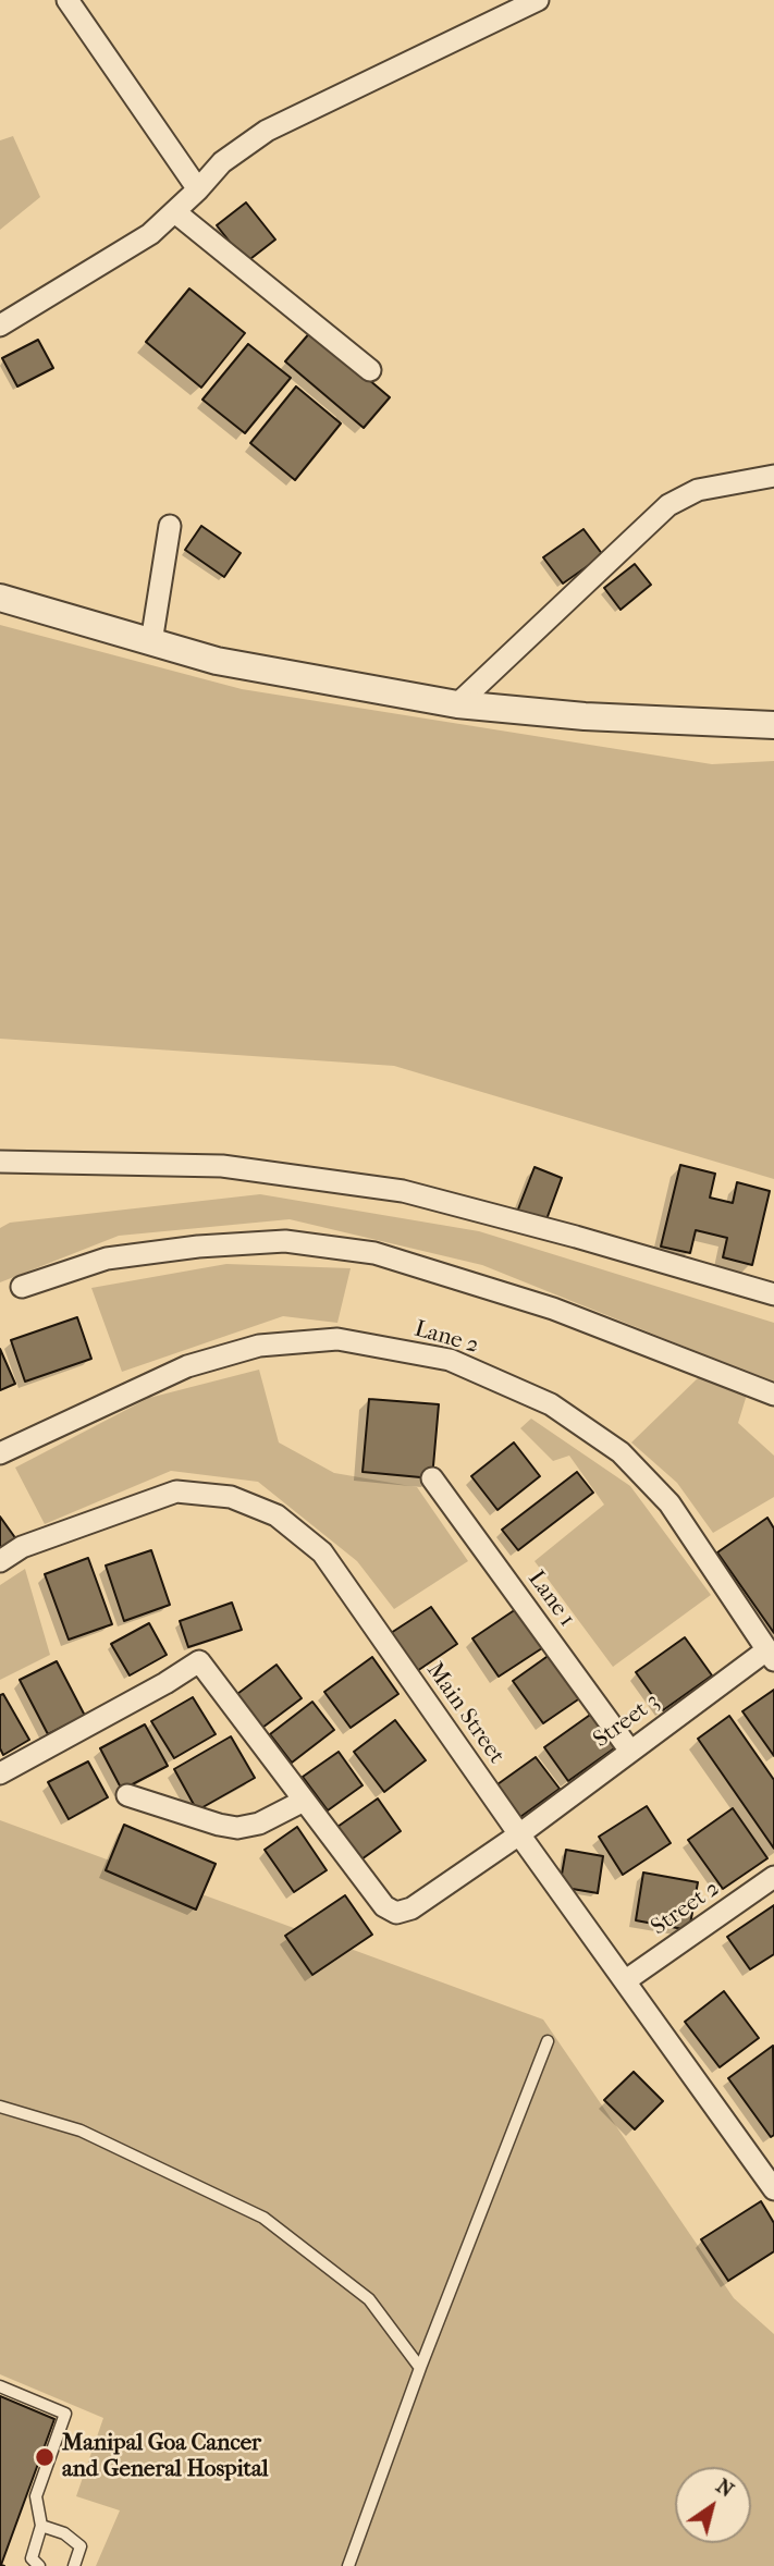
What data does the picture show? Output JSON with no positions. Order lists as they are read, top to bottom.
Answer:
{
  "streets": {
    "street": [
      "Lane 2",
      "Lane 1",
      "Main Street",
      "Street 3",
      "Street 2"
    ]
  },
  "crossings": [
    ["Lane 2", "Street 3"],
    ["Lane 1", "Street 3"],
    ["Main Street", "Street 3"],
    ["Main Street", "Street 2"]
  ],
  "places": ["Manipal Goa Cancer and General Hospital"],
  "north": "top right"
}
